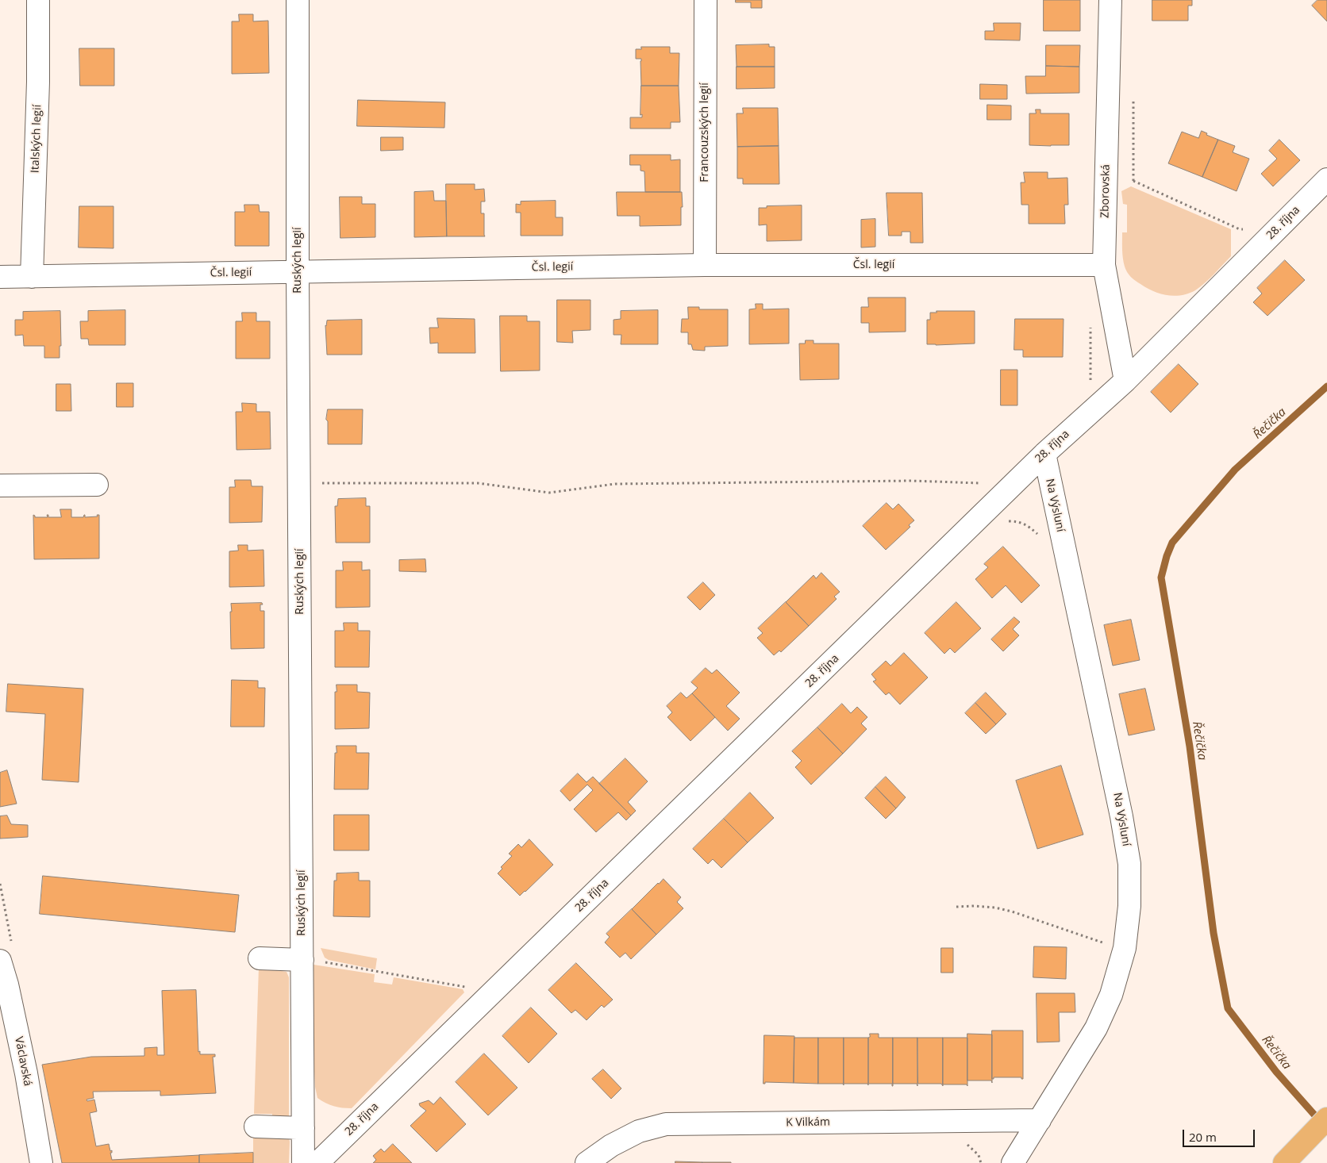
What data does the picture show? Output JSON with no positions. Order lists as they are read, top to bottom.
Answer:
{
  "streets": {
    "street": [
      "Francouzských legií",
      "Italských legií",
      "Zborovská",
      "28. října",
      "Ruských legií",
      "Čsl. legií",
      "Na Výsluní",
      "Václavská",
      "K Vilkám"
    ]
  },
  "crossings": [
    ["Francouzských legií", "Čsl. legií"],
    ["Italských legií", "Čsl. legií"],
    ["Zborovská", "28. října"],
    ["Zborovská", "Čsl. legií"],
    ["28. října", "Na Výsluní"],
    ["Ruských legií", "Čsl. legií"],
    ["Na Výsluní", "K Vilkám"]
  ],
  "water": ["Řečička"],
  "scale_bar": "20 m"
}
